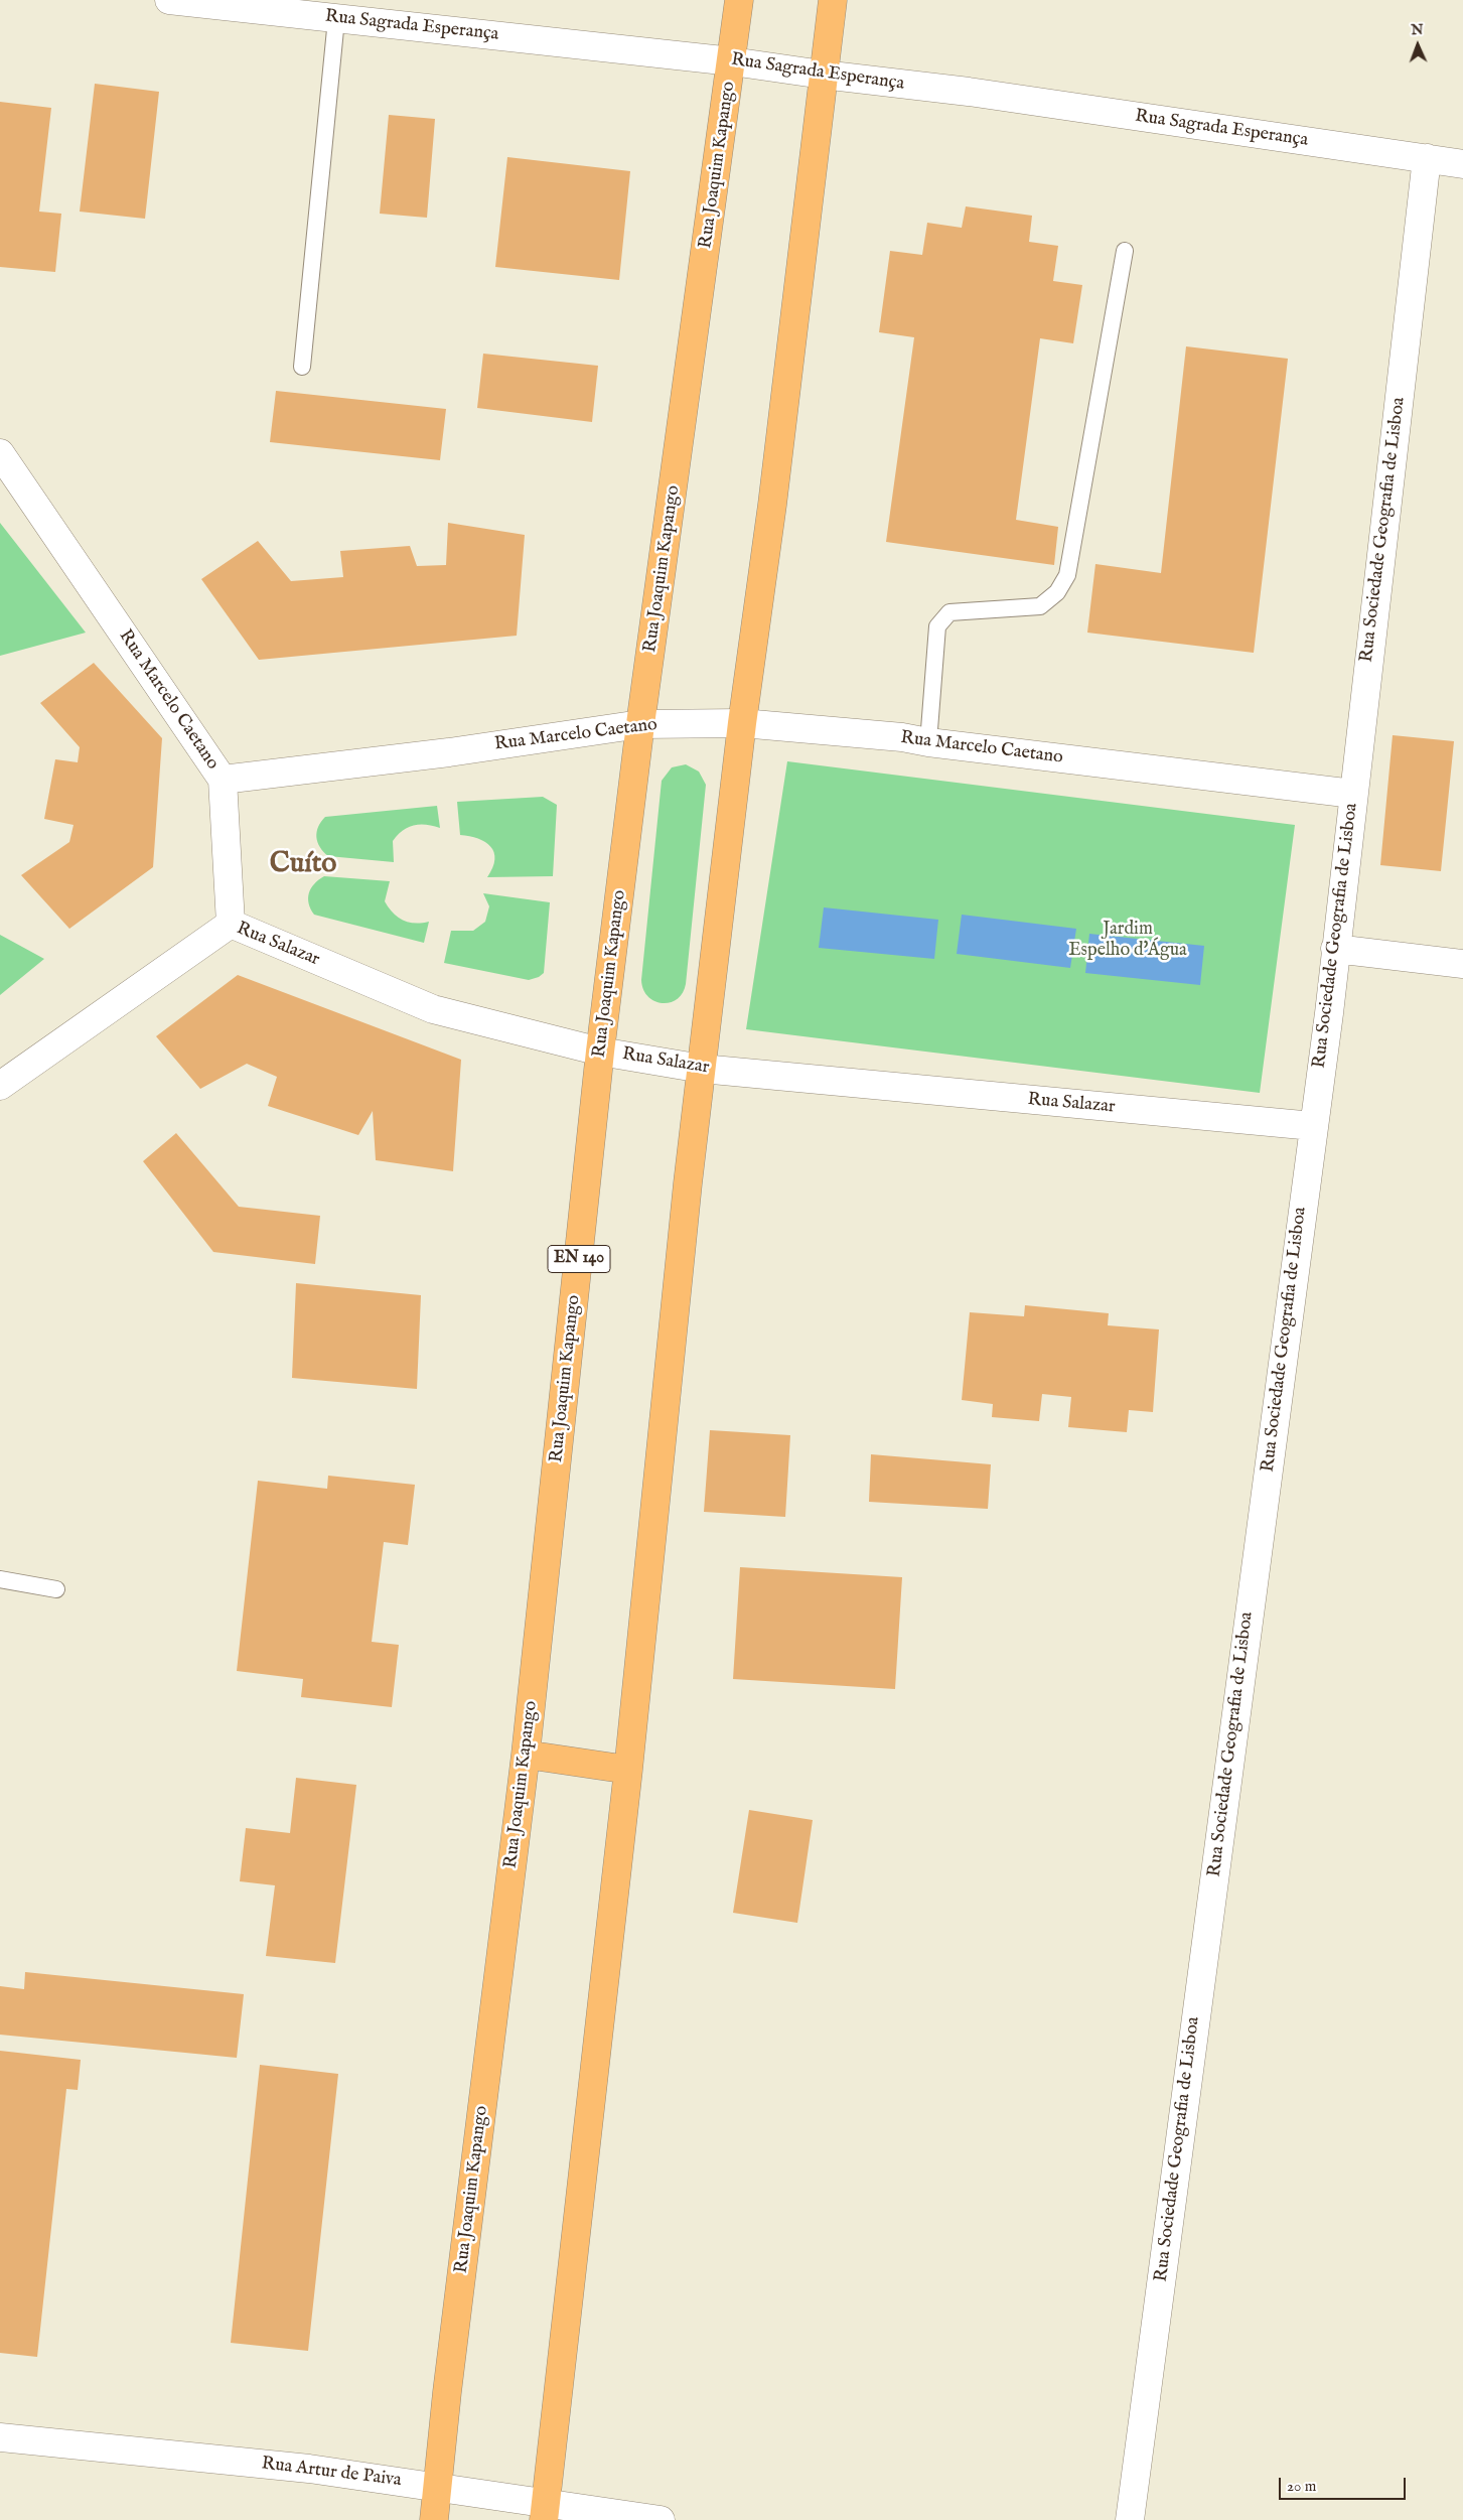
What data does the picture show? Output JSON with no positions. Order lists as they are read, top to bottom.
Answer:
{
  "streets": {
    "main road": ["Rua Joaquim Kapango", "EN 140"],
    "street": [
      "Rua Sagrada Esperança",
      "Rua Sociedade Geografia de Lisboa",
      "Rua Marcelo Caetano",
      "Rua Salazar",
      "Rua Artur de Paiva"
    ]
  },
  "crossings": [
    ["Rua Sagrada Esperança", "Rua Joaquim Kapango"],
    ["Rua Sagrada Esperança", "Rua Sociedade Geografia de Lisboa"],
    ["Rua Joaquim Kapango", "Rua Marcelo Caetano"],
    ["Rua Joaquim Kapango", "Rua Salazar"],
    ["Rua Joaquim Kapango", "Rua Artur de Paiva"],
    ["Rua Sociedade Geografia de Lisboa", "Rua Marcelo Caetano"],
    ["Rua Sociedade Geografia de Lisboa", "Rua Salazar"]
  ],
  "districts": ["Cuíto"],
  "parks": ["Jardim Espelho d'Água"],
  "scale_bar": "20 m",
  "north": "top"
}
